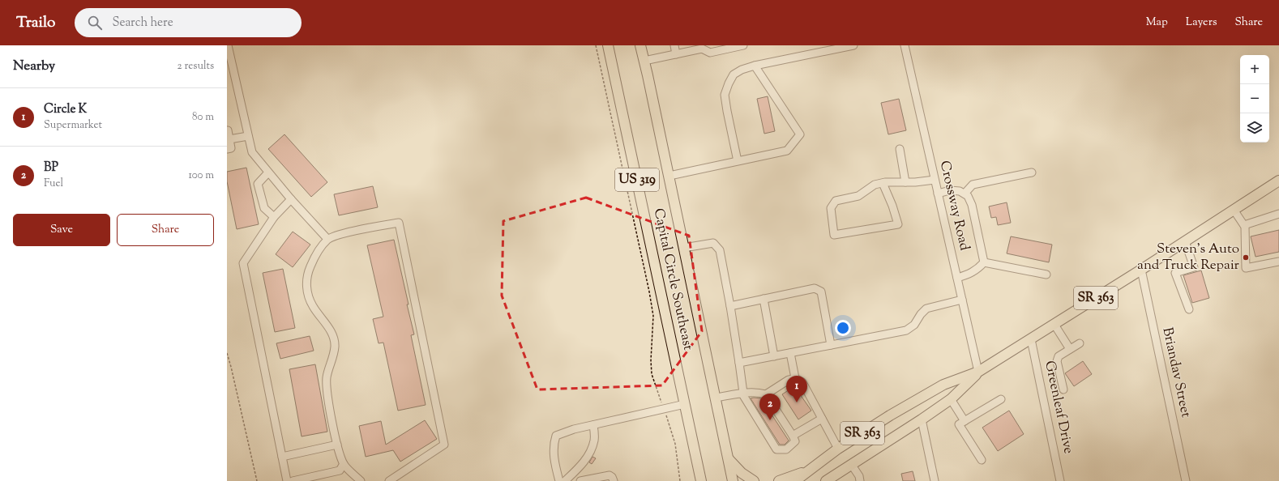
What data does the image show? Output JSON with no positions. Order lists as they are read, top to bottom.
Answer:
{
  "streets": {
    "main road": ["US 319", "Capital Circle Southeast", "SR 363"],
    "street": ["Crossway Road", "Briandav Street", "Greenleaf Drive"]
  },
  "crossings": [
    ["Crossway Road", "SR 363"],
    ["SR 363", "Briandav Street"],
    ["SR 363", "Greenleaf Drive"]
  ],
  "places": ["Steven's Auto and Truck Repair"],
  "page": {
    "header": "Trailo",
    "search": "Search here",
    "nav": ["Map", "Layers", "Share"],
    "heading": ["Nearby", "2 results"],
    "map_buttons": ["+", "−"],
    "list": [
      {
        "mark": "1",
        "name": "Circle K",
        "note": "Supermarket",
        "value": "80 m"
      },
      {
        "mark": "2",
        "name": "BP",
        "note": "Fuel",
        "value": "100 m"
      }
    ],
    "buttons": ["Save", "Share"],
    "pins": ["1", "2"]
  }
}
